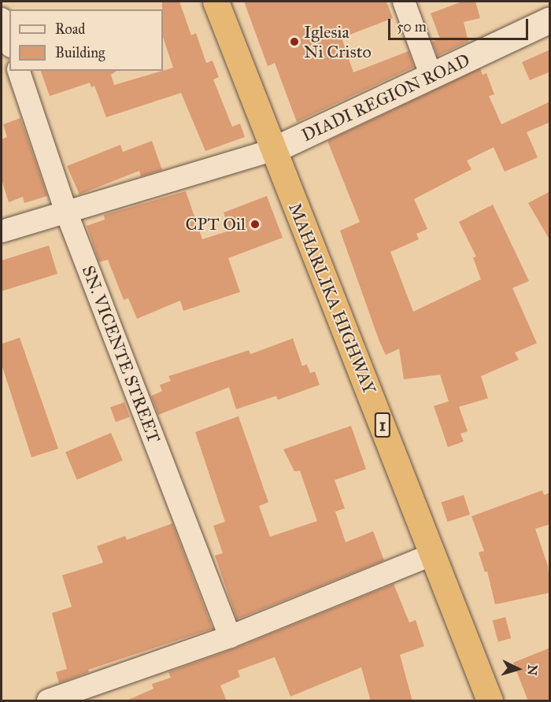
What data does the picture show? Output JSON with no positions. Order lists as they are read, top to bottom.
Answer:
{
  "streets": {
    "highway": ["MAHARLIKA HIGHWAY", "1"],
    "main road": ["DIADI REGION ROAD"],
    "street": ["SN. VICENTE STREET"]
  },
  "crossings": [
    ["DIADI REGION ROAD", "MAHARLIKA HIGHWAY"]
  ],
  "places": ["Iglesia Ni Cristo", "CPT Oil"],
  "legend": ["Road", "Building"],
  "scale_bar": "50 m",
  "north": "right"
}
